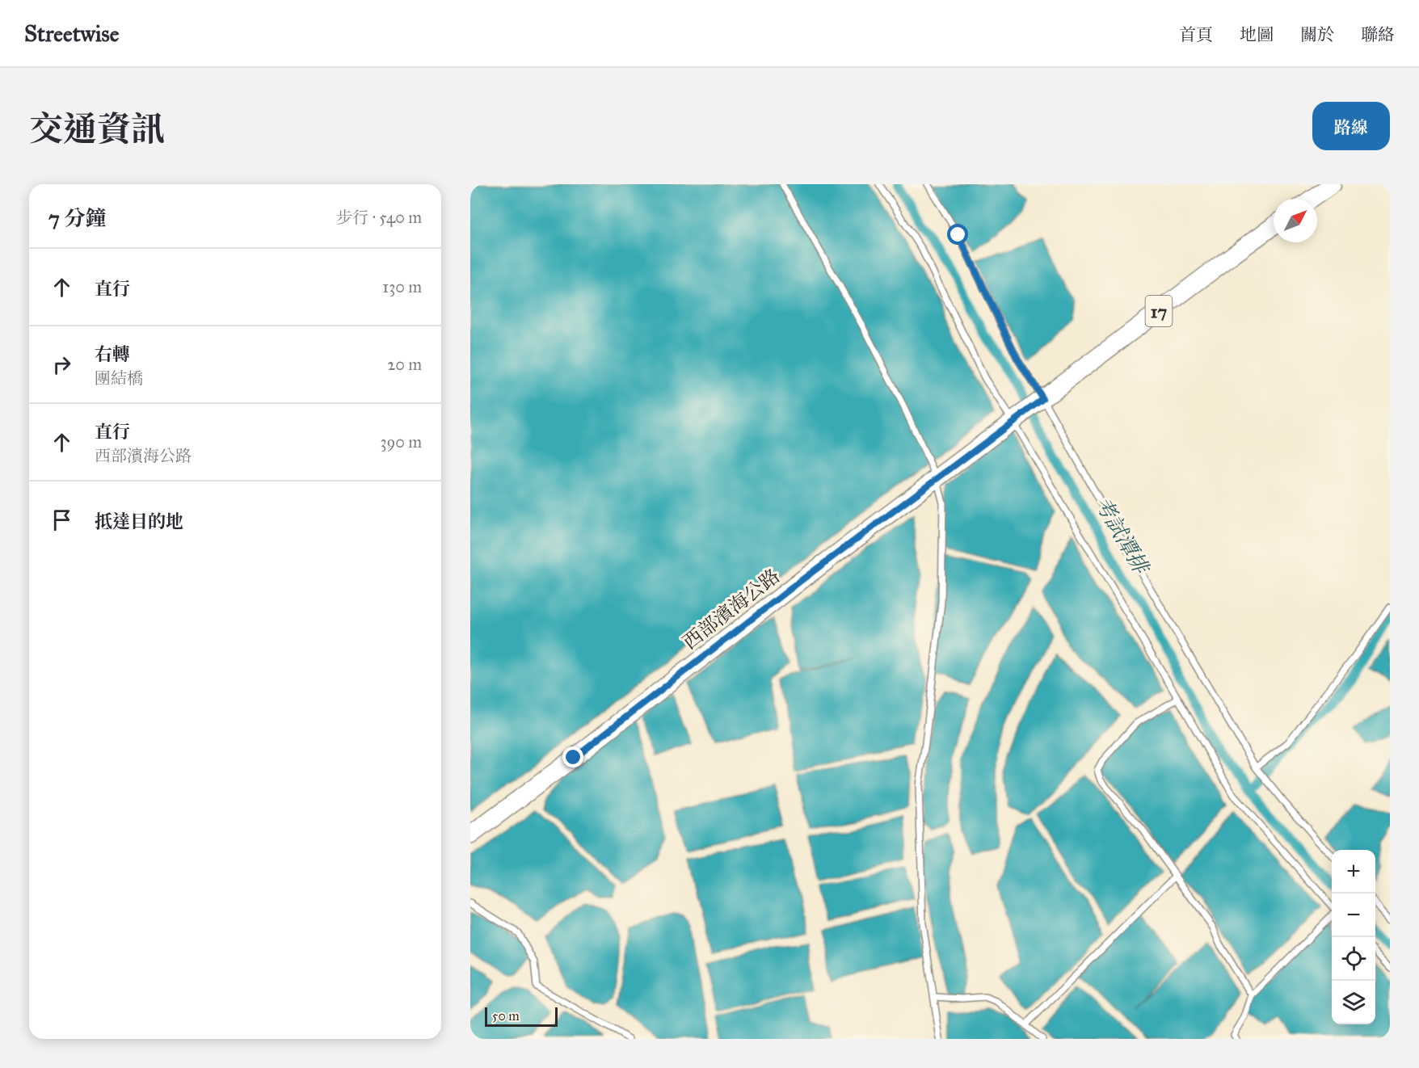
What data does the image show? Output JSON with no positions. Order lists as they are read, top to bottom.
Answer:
{
  "streets": {
    "main road": ["17", "西部濱海公路"]
  },
  "crossings": [
    ["17", "西部濱海公路"]
  ],
  "water": ["考試潭排"],
  "scale_bar": "50 m",
  "north": "top right",
  "page": {
    "header": "Streetwise",
    "nav": [
      "首頁",
      "地圖",
      "關於",
      "聯絡"
    ],
    "title": "交通資訊",
    "buttons": "路線",
    "heading": ["7 分鐘", "步行 · 540 m"],
    "list": [
      ["直行", "130 m"],
      ["右轉", "團結橋", "20 m"],
      ["直行", "西部濱海公路", "390 m"],
      "抵達目的地"
    ],
    "map_buttons": ["+", "−"],
    "scale": "50 m"
  }
}
